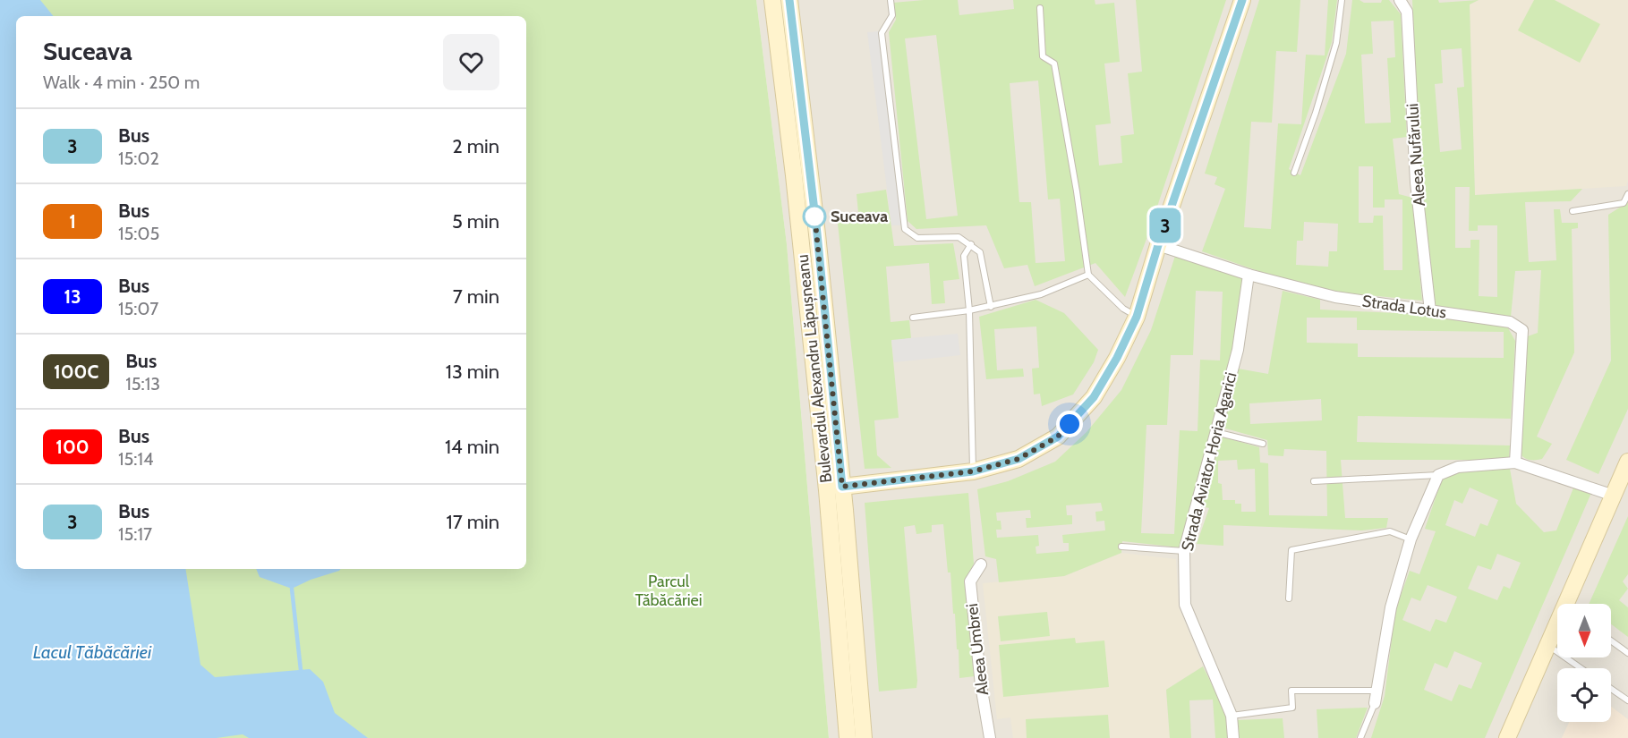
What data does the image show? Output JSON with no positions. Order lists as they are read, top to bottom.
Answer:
{
  "streets": {
    "main road": ["Bulevardul Alexandru Lăpușneanu"],
    "street": [
      "Aleea Nufărului",
      "Strada Lotus",
      "Strada Aviator Horia Agarici",
      "Aleea Umbrei"
    ]
  },
  "crossings": [
    ["Aleea Nufărului", "Strada Lotus"],
    ["Strada Lotus", "Strada Aviator Horia Agarici"]
  ],
  "water": ["Lacul Tăbăcăriei"],
  "parks": ["Parcul Tăbăcăriei"],
  "places": ["Suceava"],
  "lines": ["bus line 3"],
  "north": "bottom",
  "page": {
    "on_map": "3",
    "heading": ["Suceava", "Walk · 4 min · 250 m"],
    "list": [
      {
        "mark": "3",
        "name": "Bus",
        "note": "15:02",
        "value": "2 min"
      },
      {
        "mark": "1",
        "name": "Bus",
        "note": "15:05",
        "value": "5 min"
      },
      {
        "mark": "13",
        "name": "Bus",
        "note": "15:07",
        "value": "7 min"
      },
      {
        "mark": "100C",
        "name": "Bus",
        "note": "15:13",
        "value": "13 min"
      },
      {
        "mark": "100",
        "name": "Bus",
        "note": "15:14",
        "value": "14 min"
      },
      {
        "mark": "3",
        "name": "Bus",
        "note": "15:17",
        "value": "17 min"
      }
    ]
  }
}
